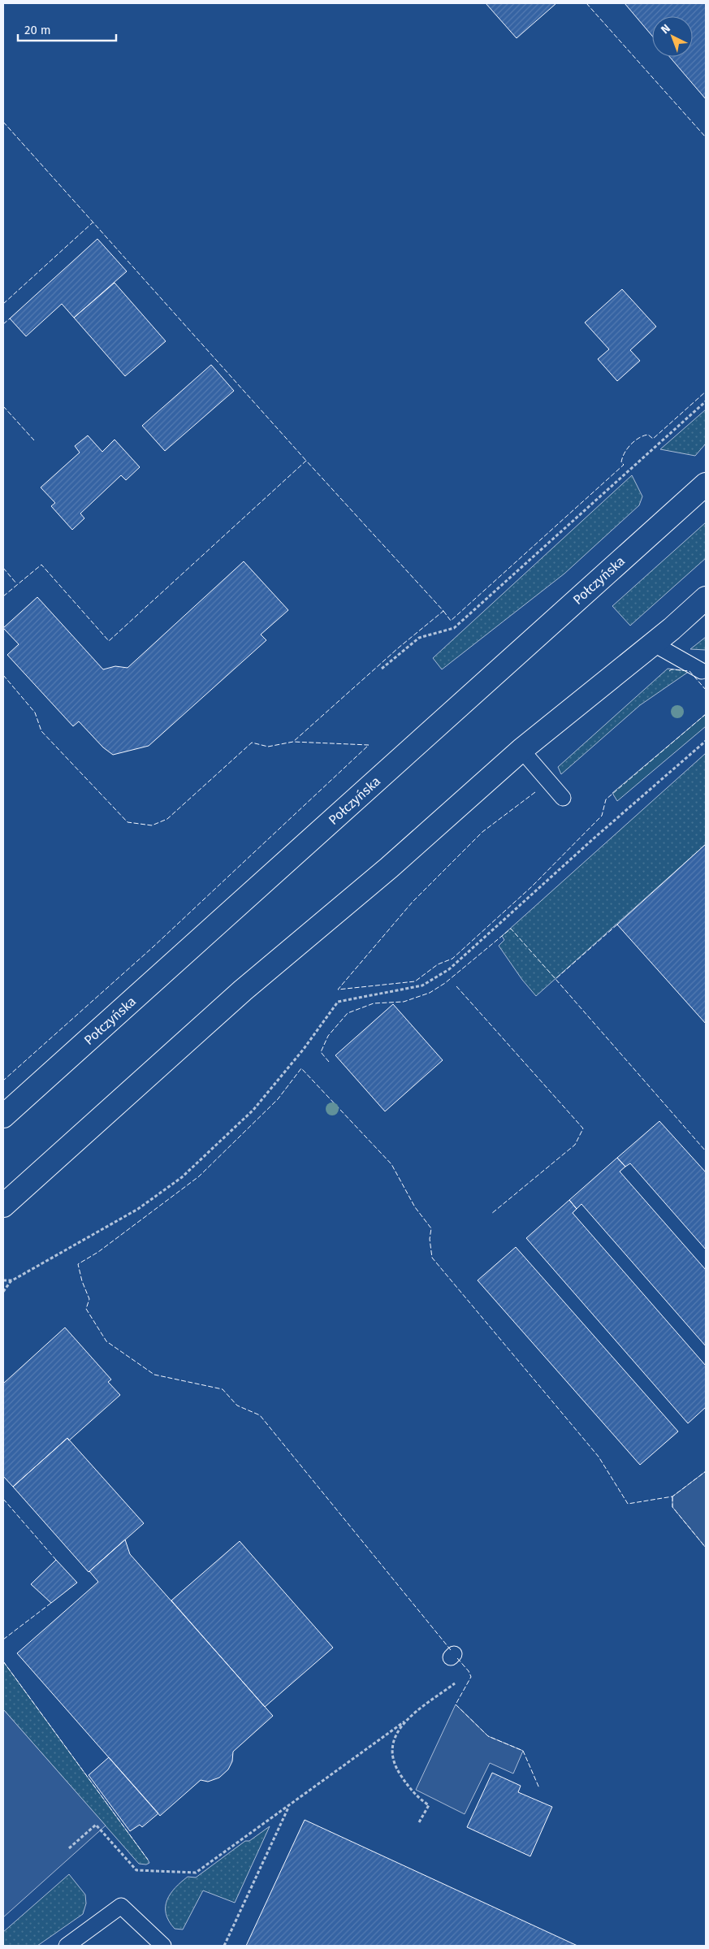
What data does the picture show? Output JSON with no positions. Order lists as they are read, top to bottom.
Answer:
{
  "streets": {
    "main road": ["Połczyńska"]
  },
  "scale_bar": "20 m",
  "north": "top left"
}
